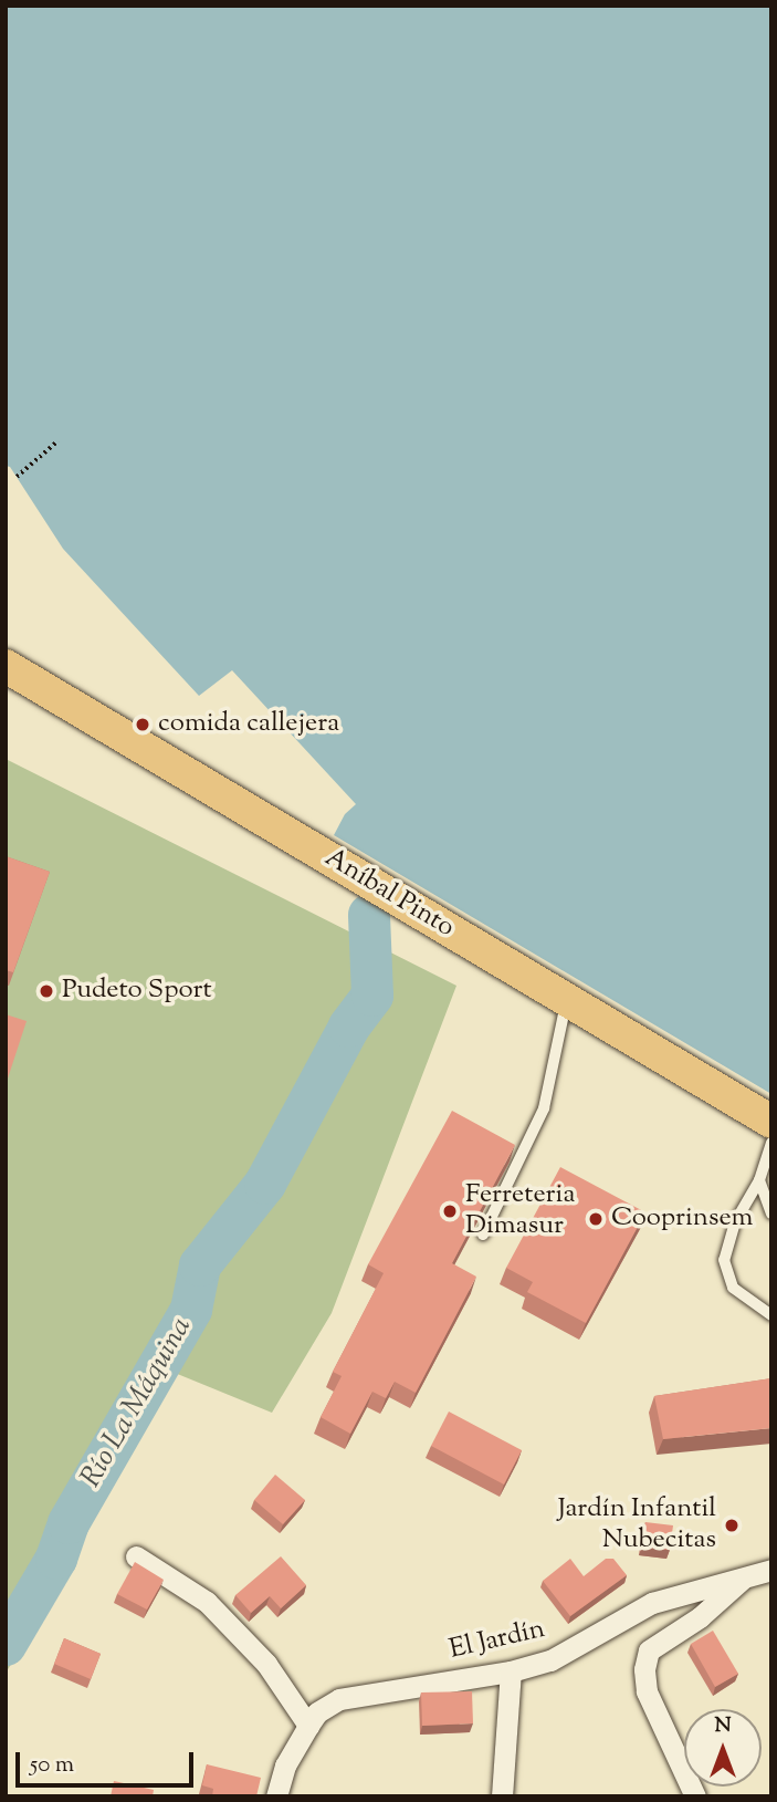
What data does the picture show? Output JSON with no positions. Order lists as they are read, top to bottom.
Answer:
{
  "streets": {
    "main road": ["Aníbal Pinto"],
    "street": ["El Jardín"]
  },
  "water": ["Río La Máquina"],
  "places": [
    "comida callejera",
    "Pudeto Sport",
    "Ferreteria Dimasur",
    "Cooprinsem",
    "Jardín Infantil Nubecitas"
  ],
  "scale_bar": "50 m",
  "north": "top"
}
